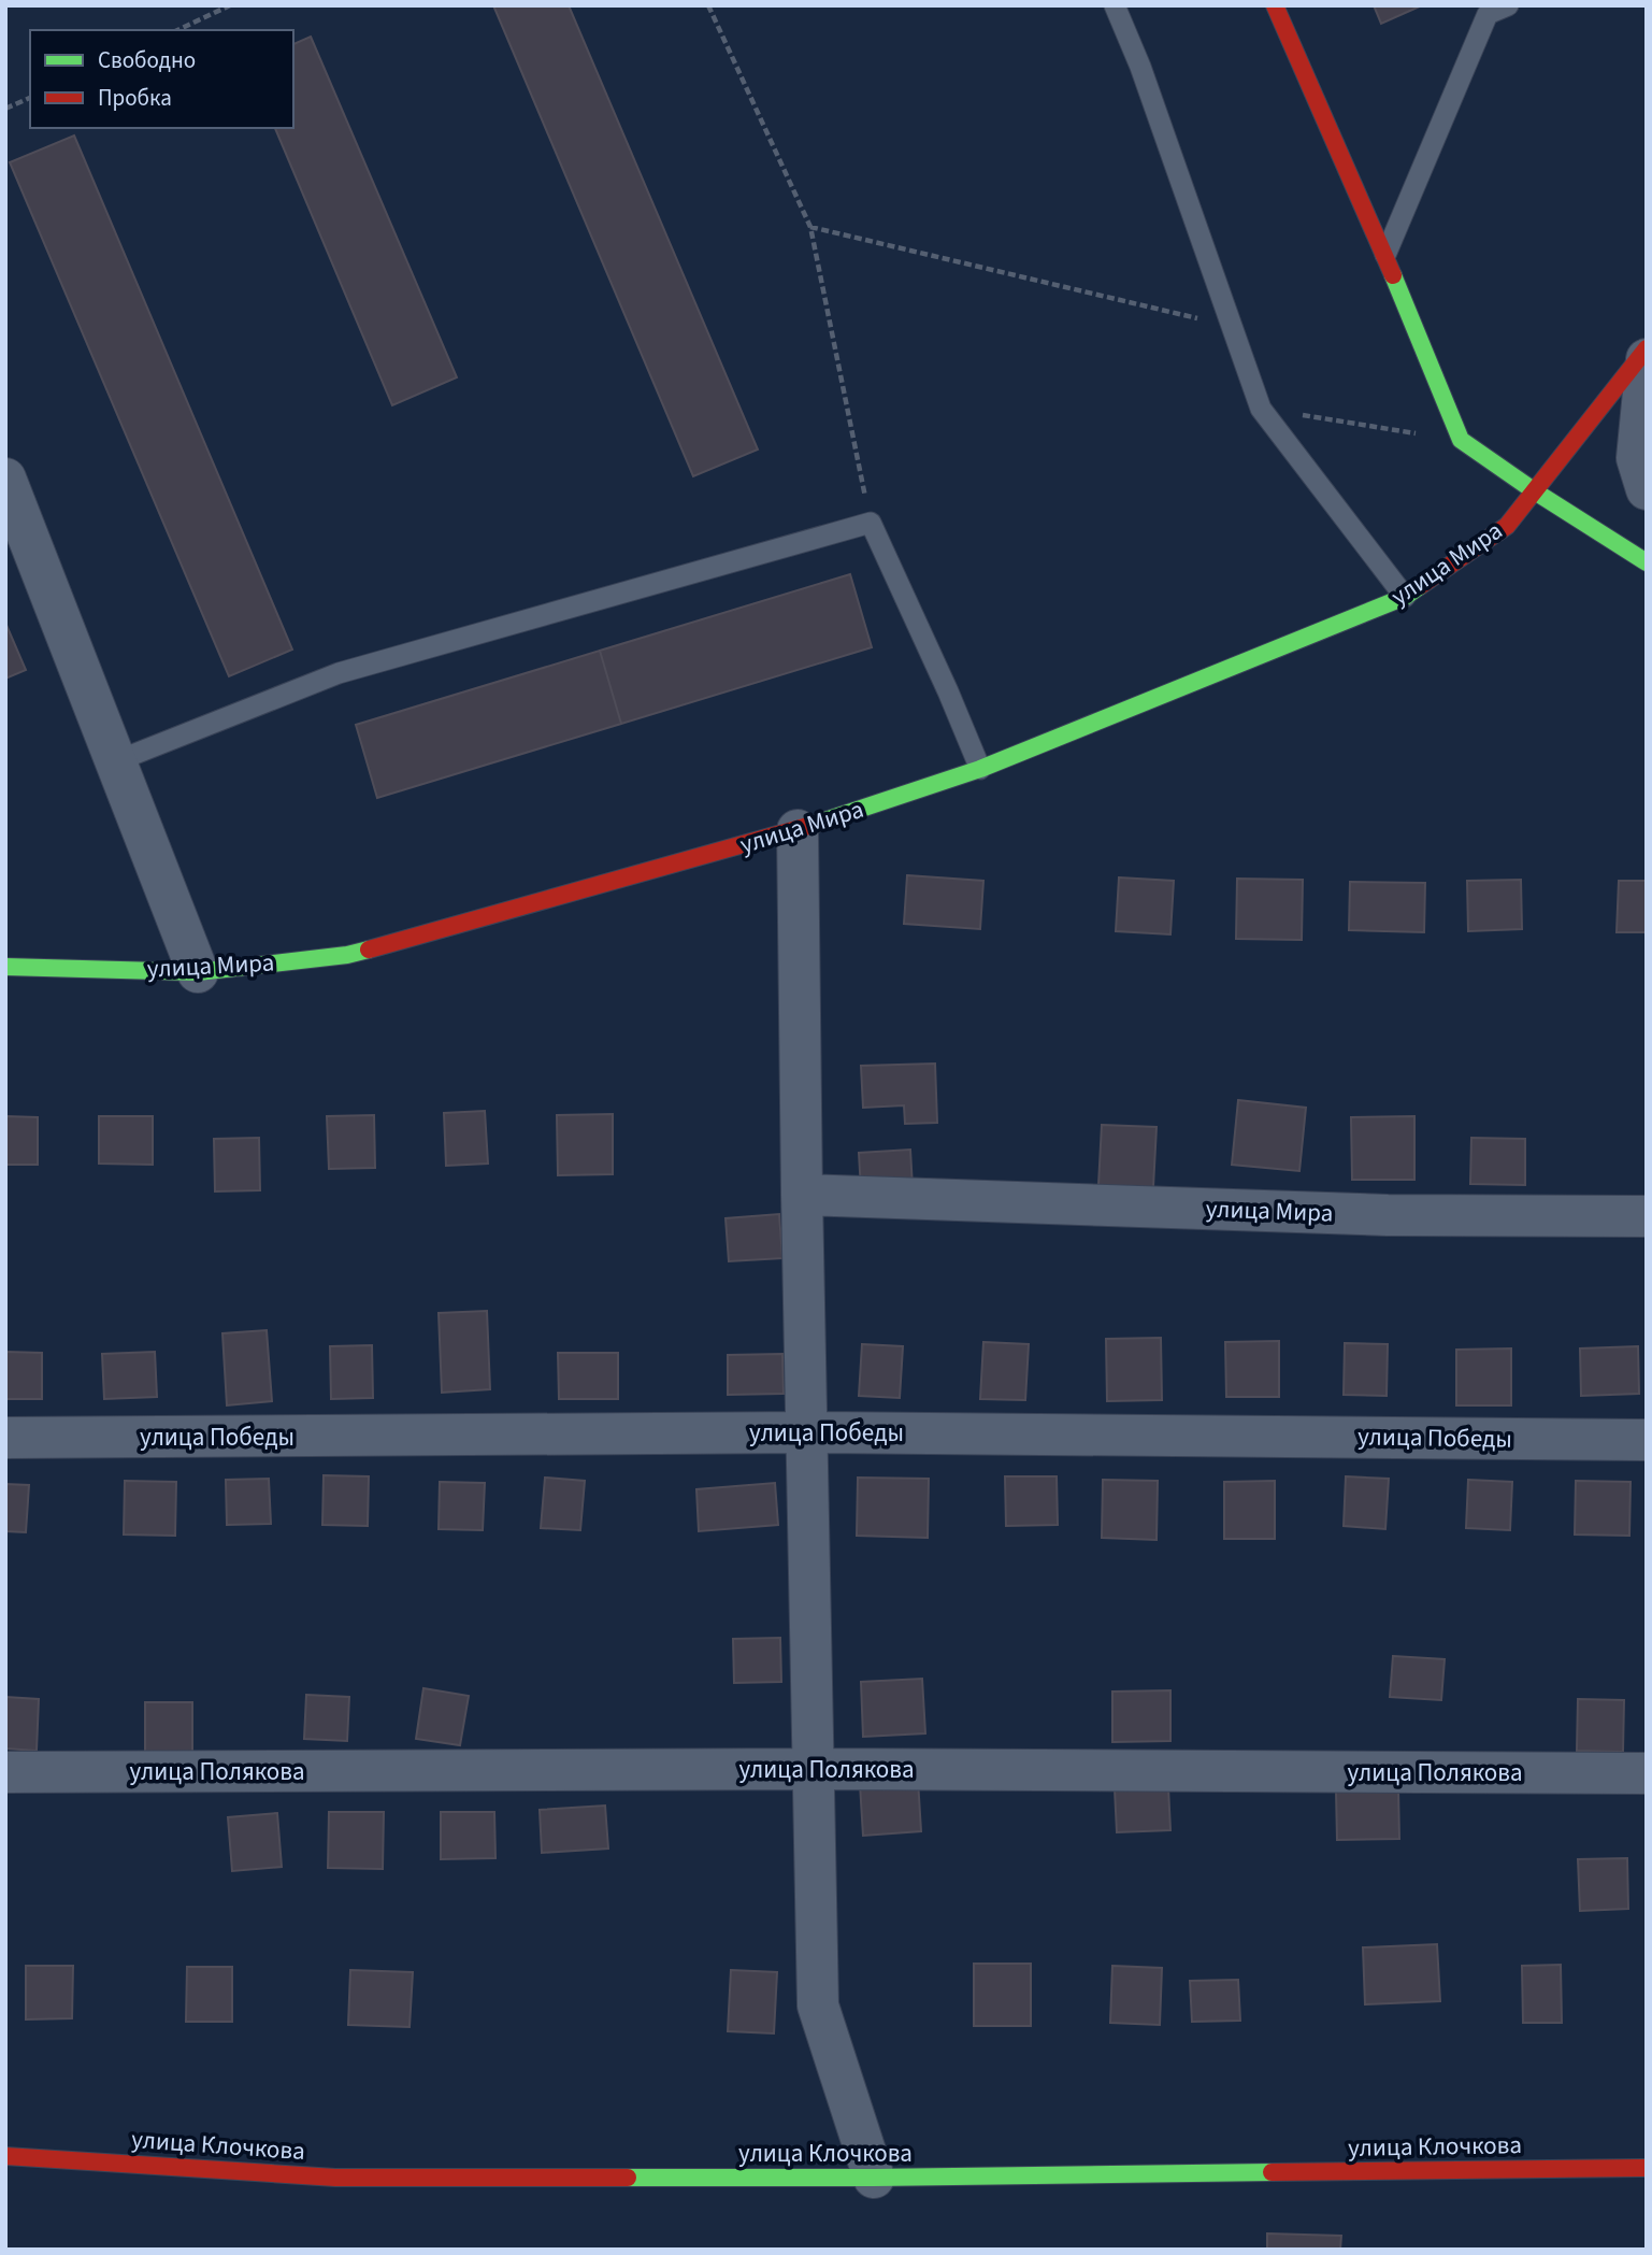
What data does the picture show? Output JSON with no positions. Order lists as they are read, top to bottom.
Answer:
{
  "streets": {
    "street": [
      "улица Мира",
      "улица Победы",
      "улица Полякова",
      "улица Клочкова"
    ]
  },
  "legend": ["Свободно", "Пробка"]
}
